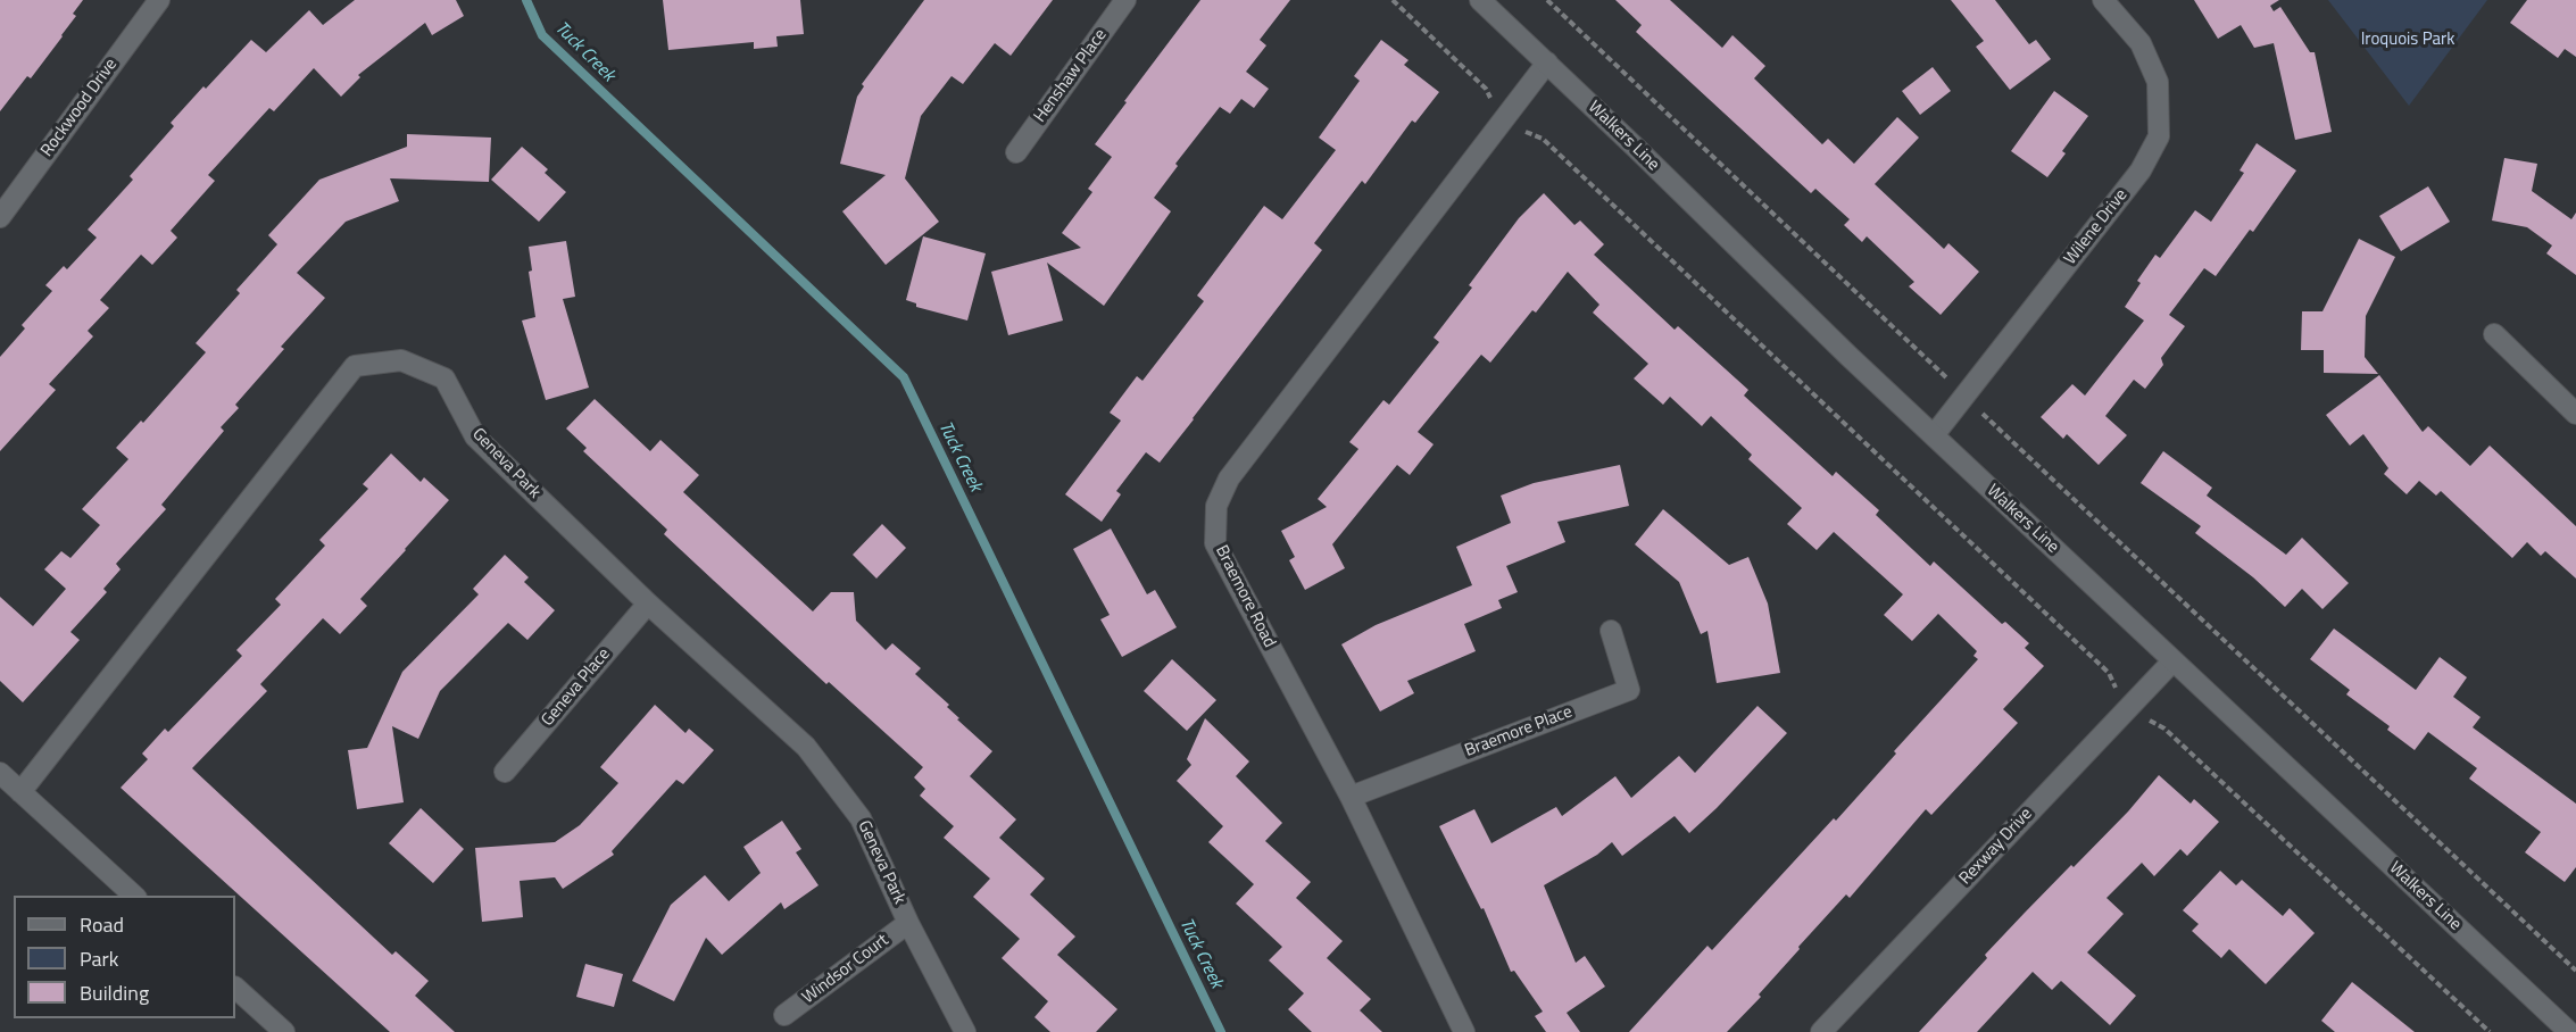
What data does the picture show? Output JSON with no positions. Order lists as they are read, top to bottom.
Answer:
{
  "streets": {
    "street": [
      "Henshaw Place",
      "Rockwood Drive",
      "Walkers Line",
      "Wilene Drive",
      "Geneva Park",
      "Braemore Road",
      "Geneva Place",
      "Braemore Place",
      "Rexway Drive",
      "Windsor Court"
    ]
  },
  "crossings": [
    ["Walkers Line", "Wilene Drive"],
    ["Walkers Line", "Braemore Road"],
    ["Walkers Line", "Rexway Drive"],
    ["Geneva Park", "Geneva Place"],
    ["Geneva Park", "Windsor Court"],
    ["Braemore Road", "Braemore Place"]
  ],
  "water": ["Tuck Creek"],
  "parks": ["Iroquois Park"],
  "legend": ["Road", "Park", "Building"]
}
